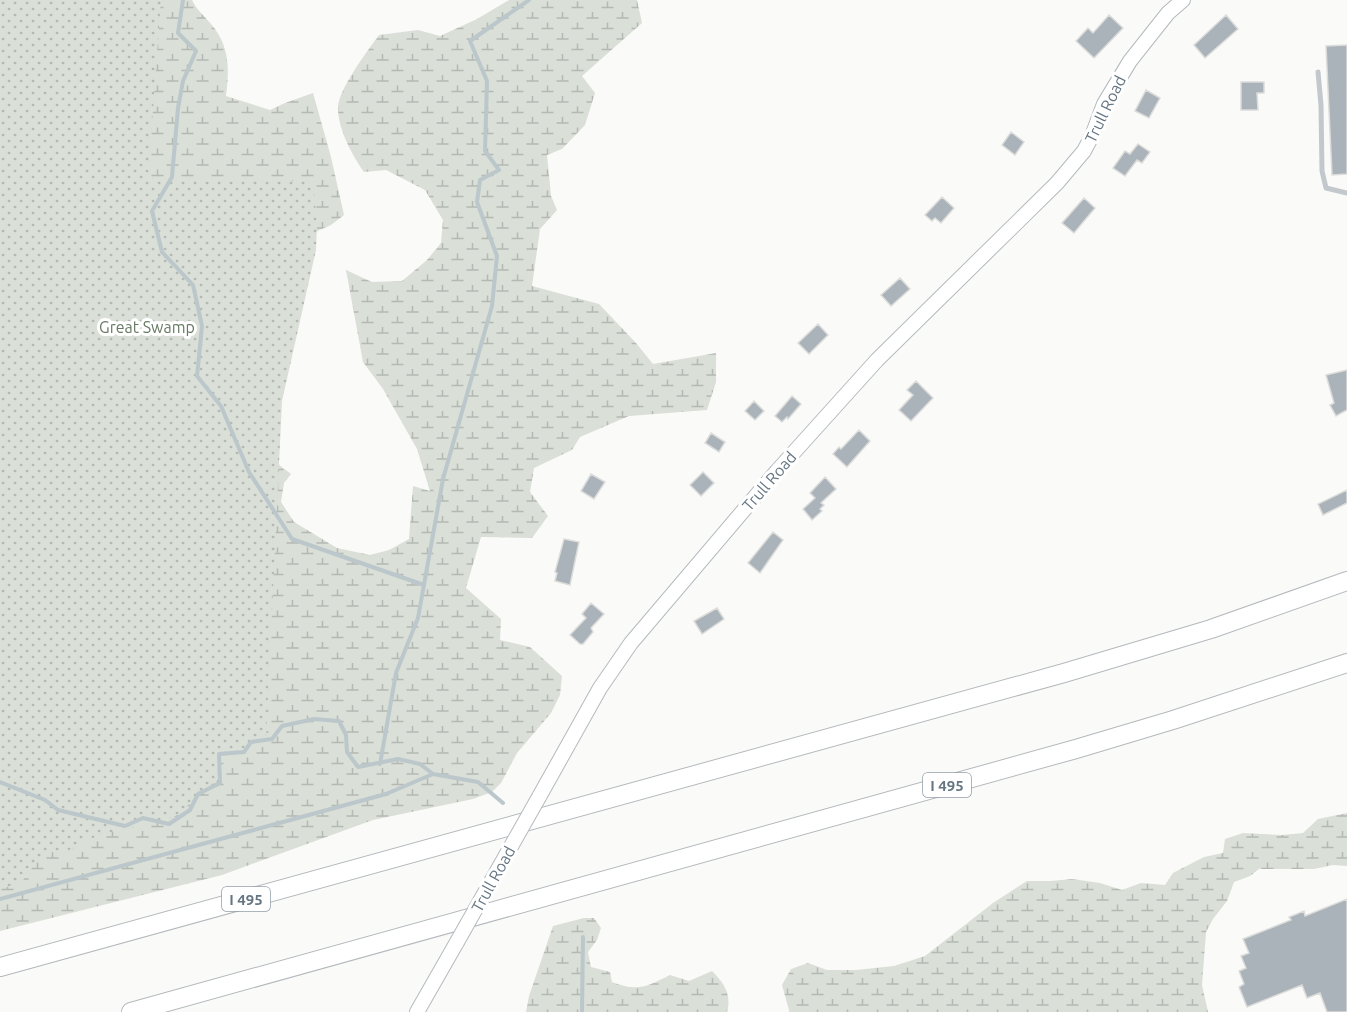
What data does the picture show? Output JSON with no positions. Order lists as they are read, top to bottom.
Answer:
{
  "streets": {
    "highway": ["I 495"],
    "street": ["Trull Road"]
  },
  "parks": ["Great Swamp"]
}
